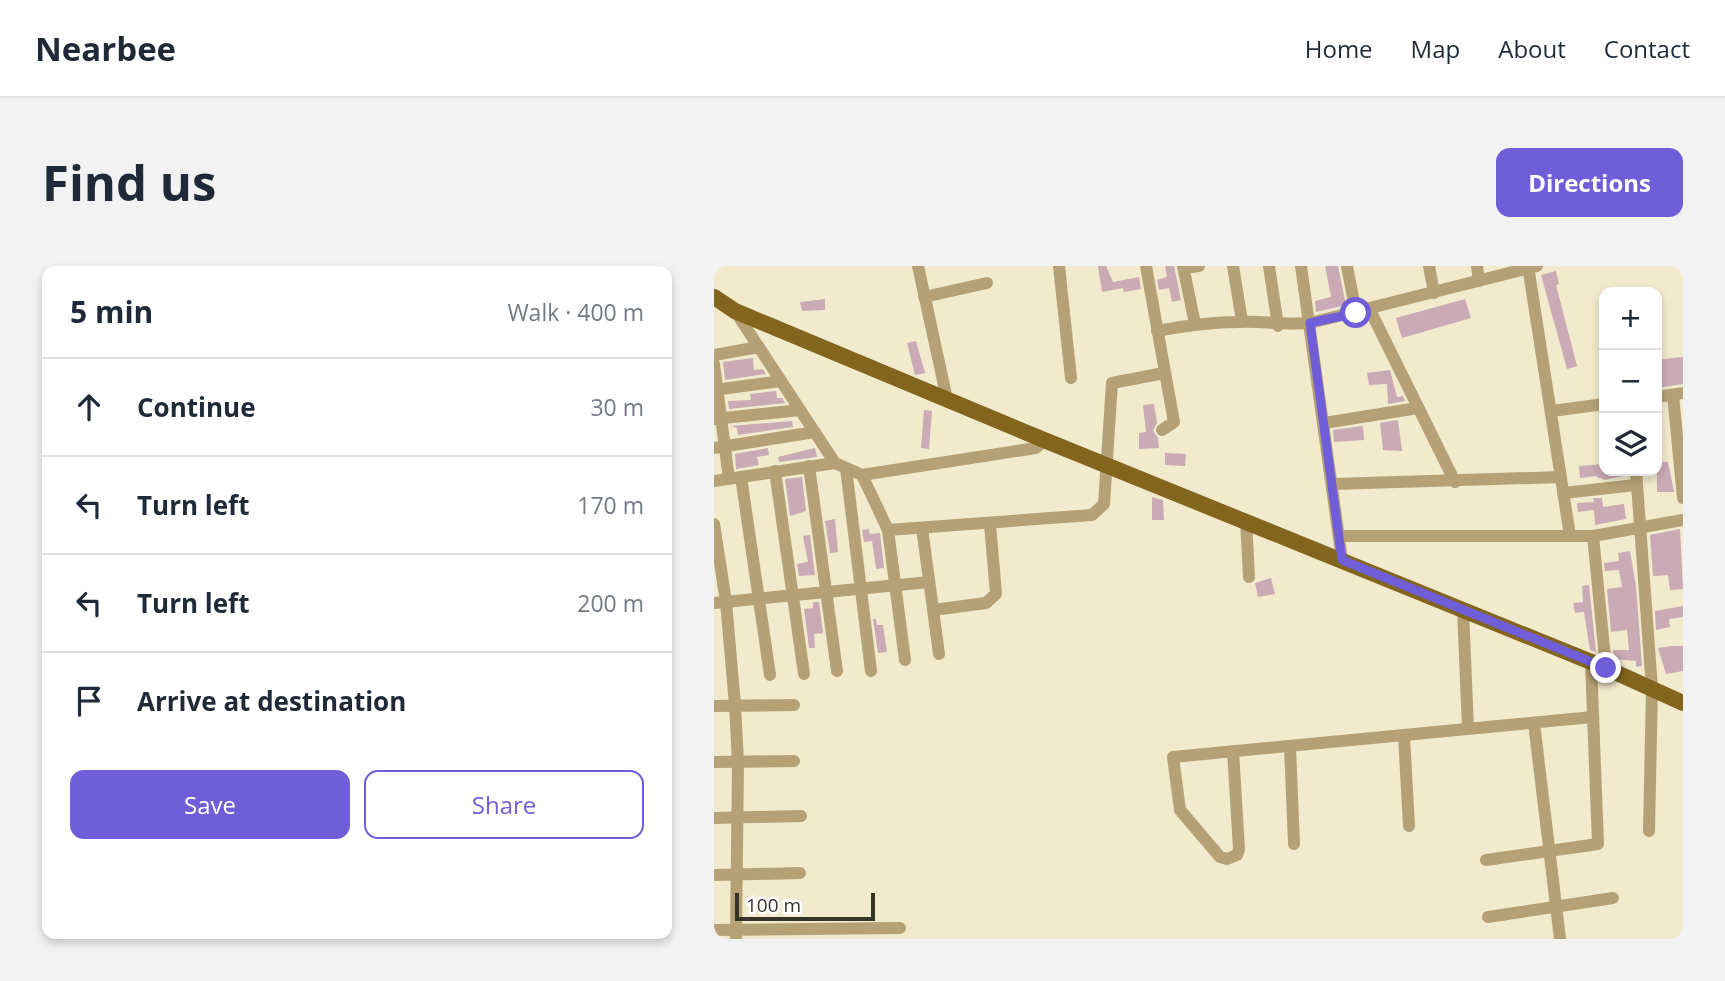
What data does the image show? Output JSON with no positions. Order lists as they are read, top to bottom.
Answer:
{
  "scale_bar": "100 m",
  "page": {
    "header": "Nearbee",
    "nav": [
      "Home",
      "Map",
      "About",
      "Contact"
    ],
    "buttons": [
      "Directions",
      ["Save", "Share"]
    ],
    "title": "Find us",
    "heading": ["5 min", "Walk · 400 m"],
    "map_buttons": ["+", "−"],
    "list": [
      ["Continue", "30 m"],
      ["Turn left", "170 m"],
      ["Turn left", "200 m"],
      "Arrive at destination"
    ],
    "scale": "100 m"
  }
}
